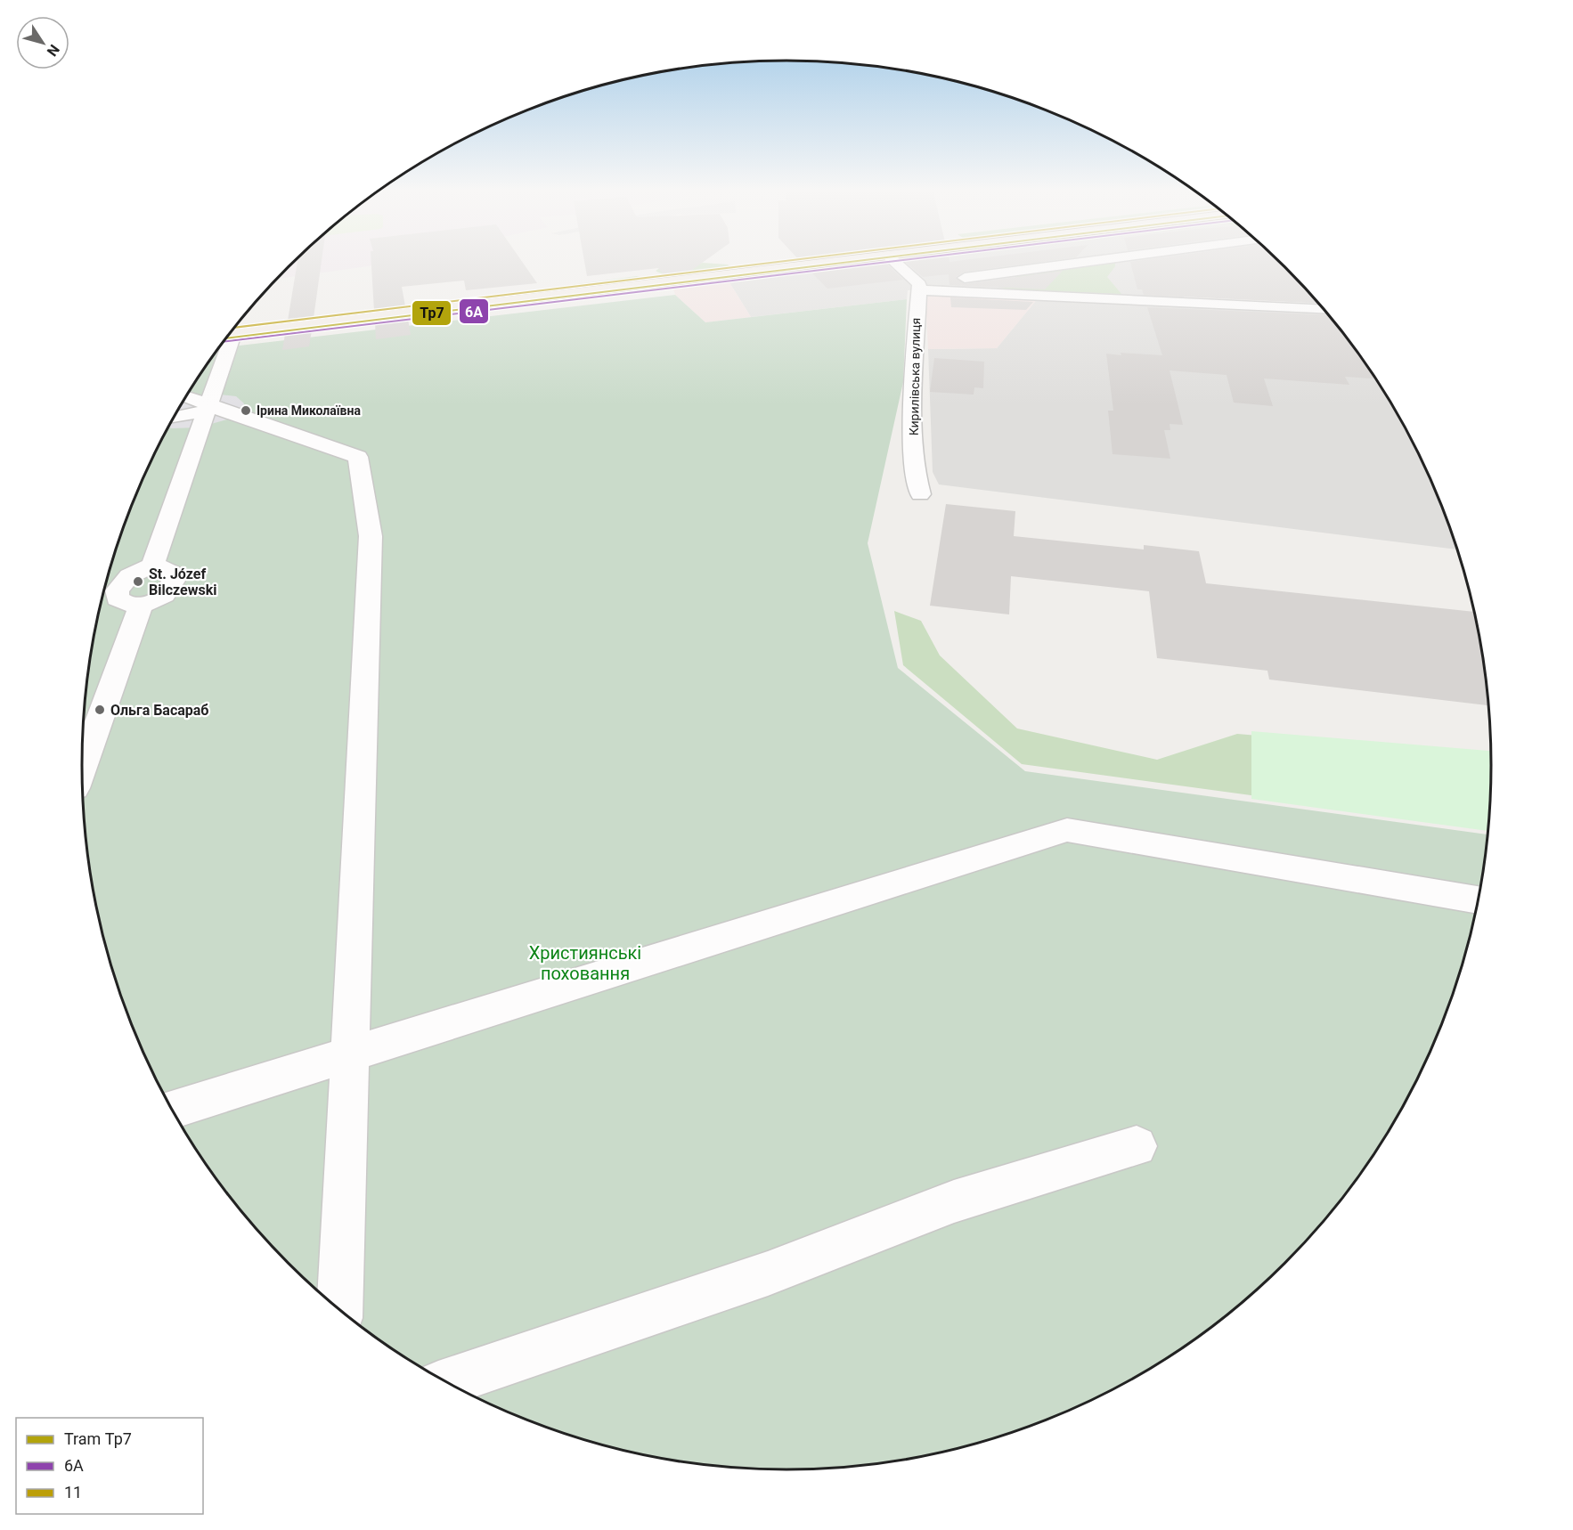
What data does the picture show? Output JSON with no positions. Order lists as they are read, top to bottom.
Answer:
{
  "streets": {
    "street": ["Кирилівська вулиця"]
  },
  "parks": ["Християнські поховання"],
  "places": ["Ірина Миколаївна", "St. Józef Bilczewski", "Ольга Басараб"],
  "lines": ["tram line Тр7", "transit line 6А", "transit line 11"],
  "legend": ["Tram Тр7", "6А", "11"],
  "north": "bottom right"
}
